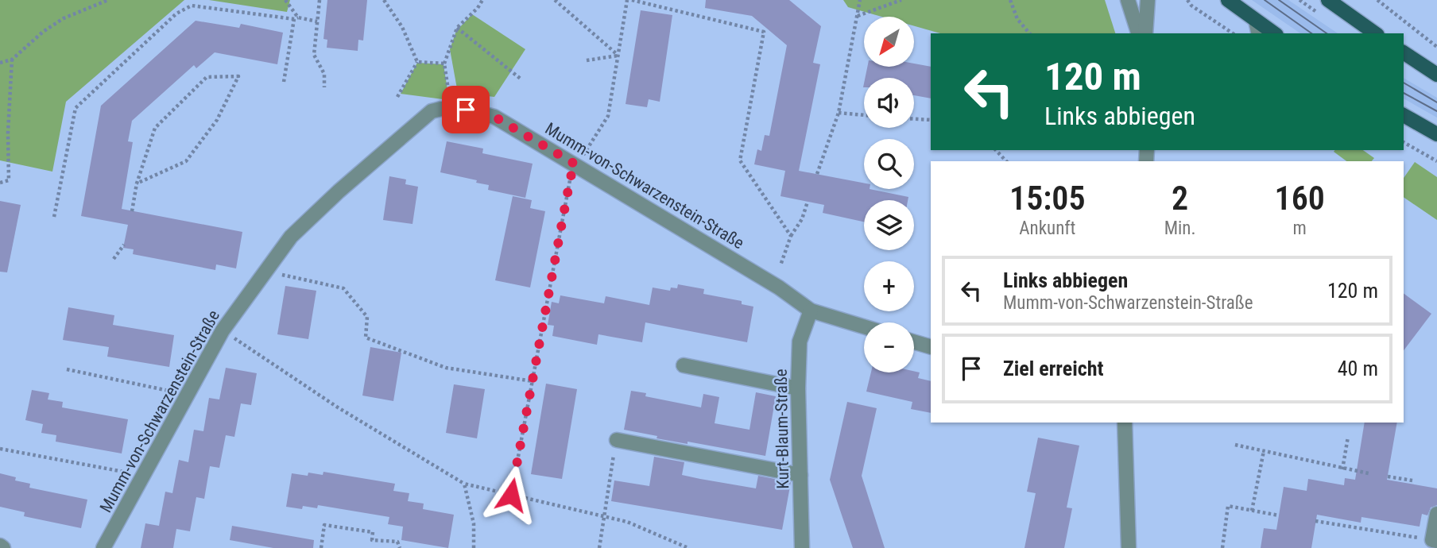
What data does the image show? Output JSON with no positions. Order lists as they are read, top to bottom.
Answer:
{
  "streets": {
    "street": ["Mumm-von-Schwarzenstein-Straße", "Kurt-Blaum-Straße"]
  },
  "crossings": [
    ["Mumm-von-Schwarzenstein-Straße", "Kurt-Blaum-Straße"]
  ],
  "north": "bottom left",
  "page": {
    "map_buttons": ["+", "−"],
    "turn": ["120 m", "Links abbiegen"],
    "eta": [
      "15:05",
      "Ankunft",
      "2",
      "Min.",
      "160",
      "m"
    ],
    "list": [
      {
        "name": "Links abbiegen",
        "note": "Mumm-von-Schwarzenstein-Straße",
        "value": "120 m"
      },
      {
        "name": "Ziel erreicht",
        "value": "40 m"
      }
    ]
  }
}
